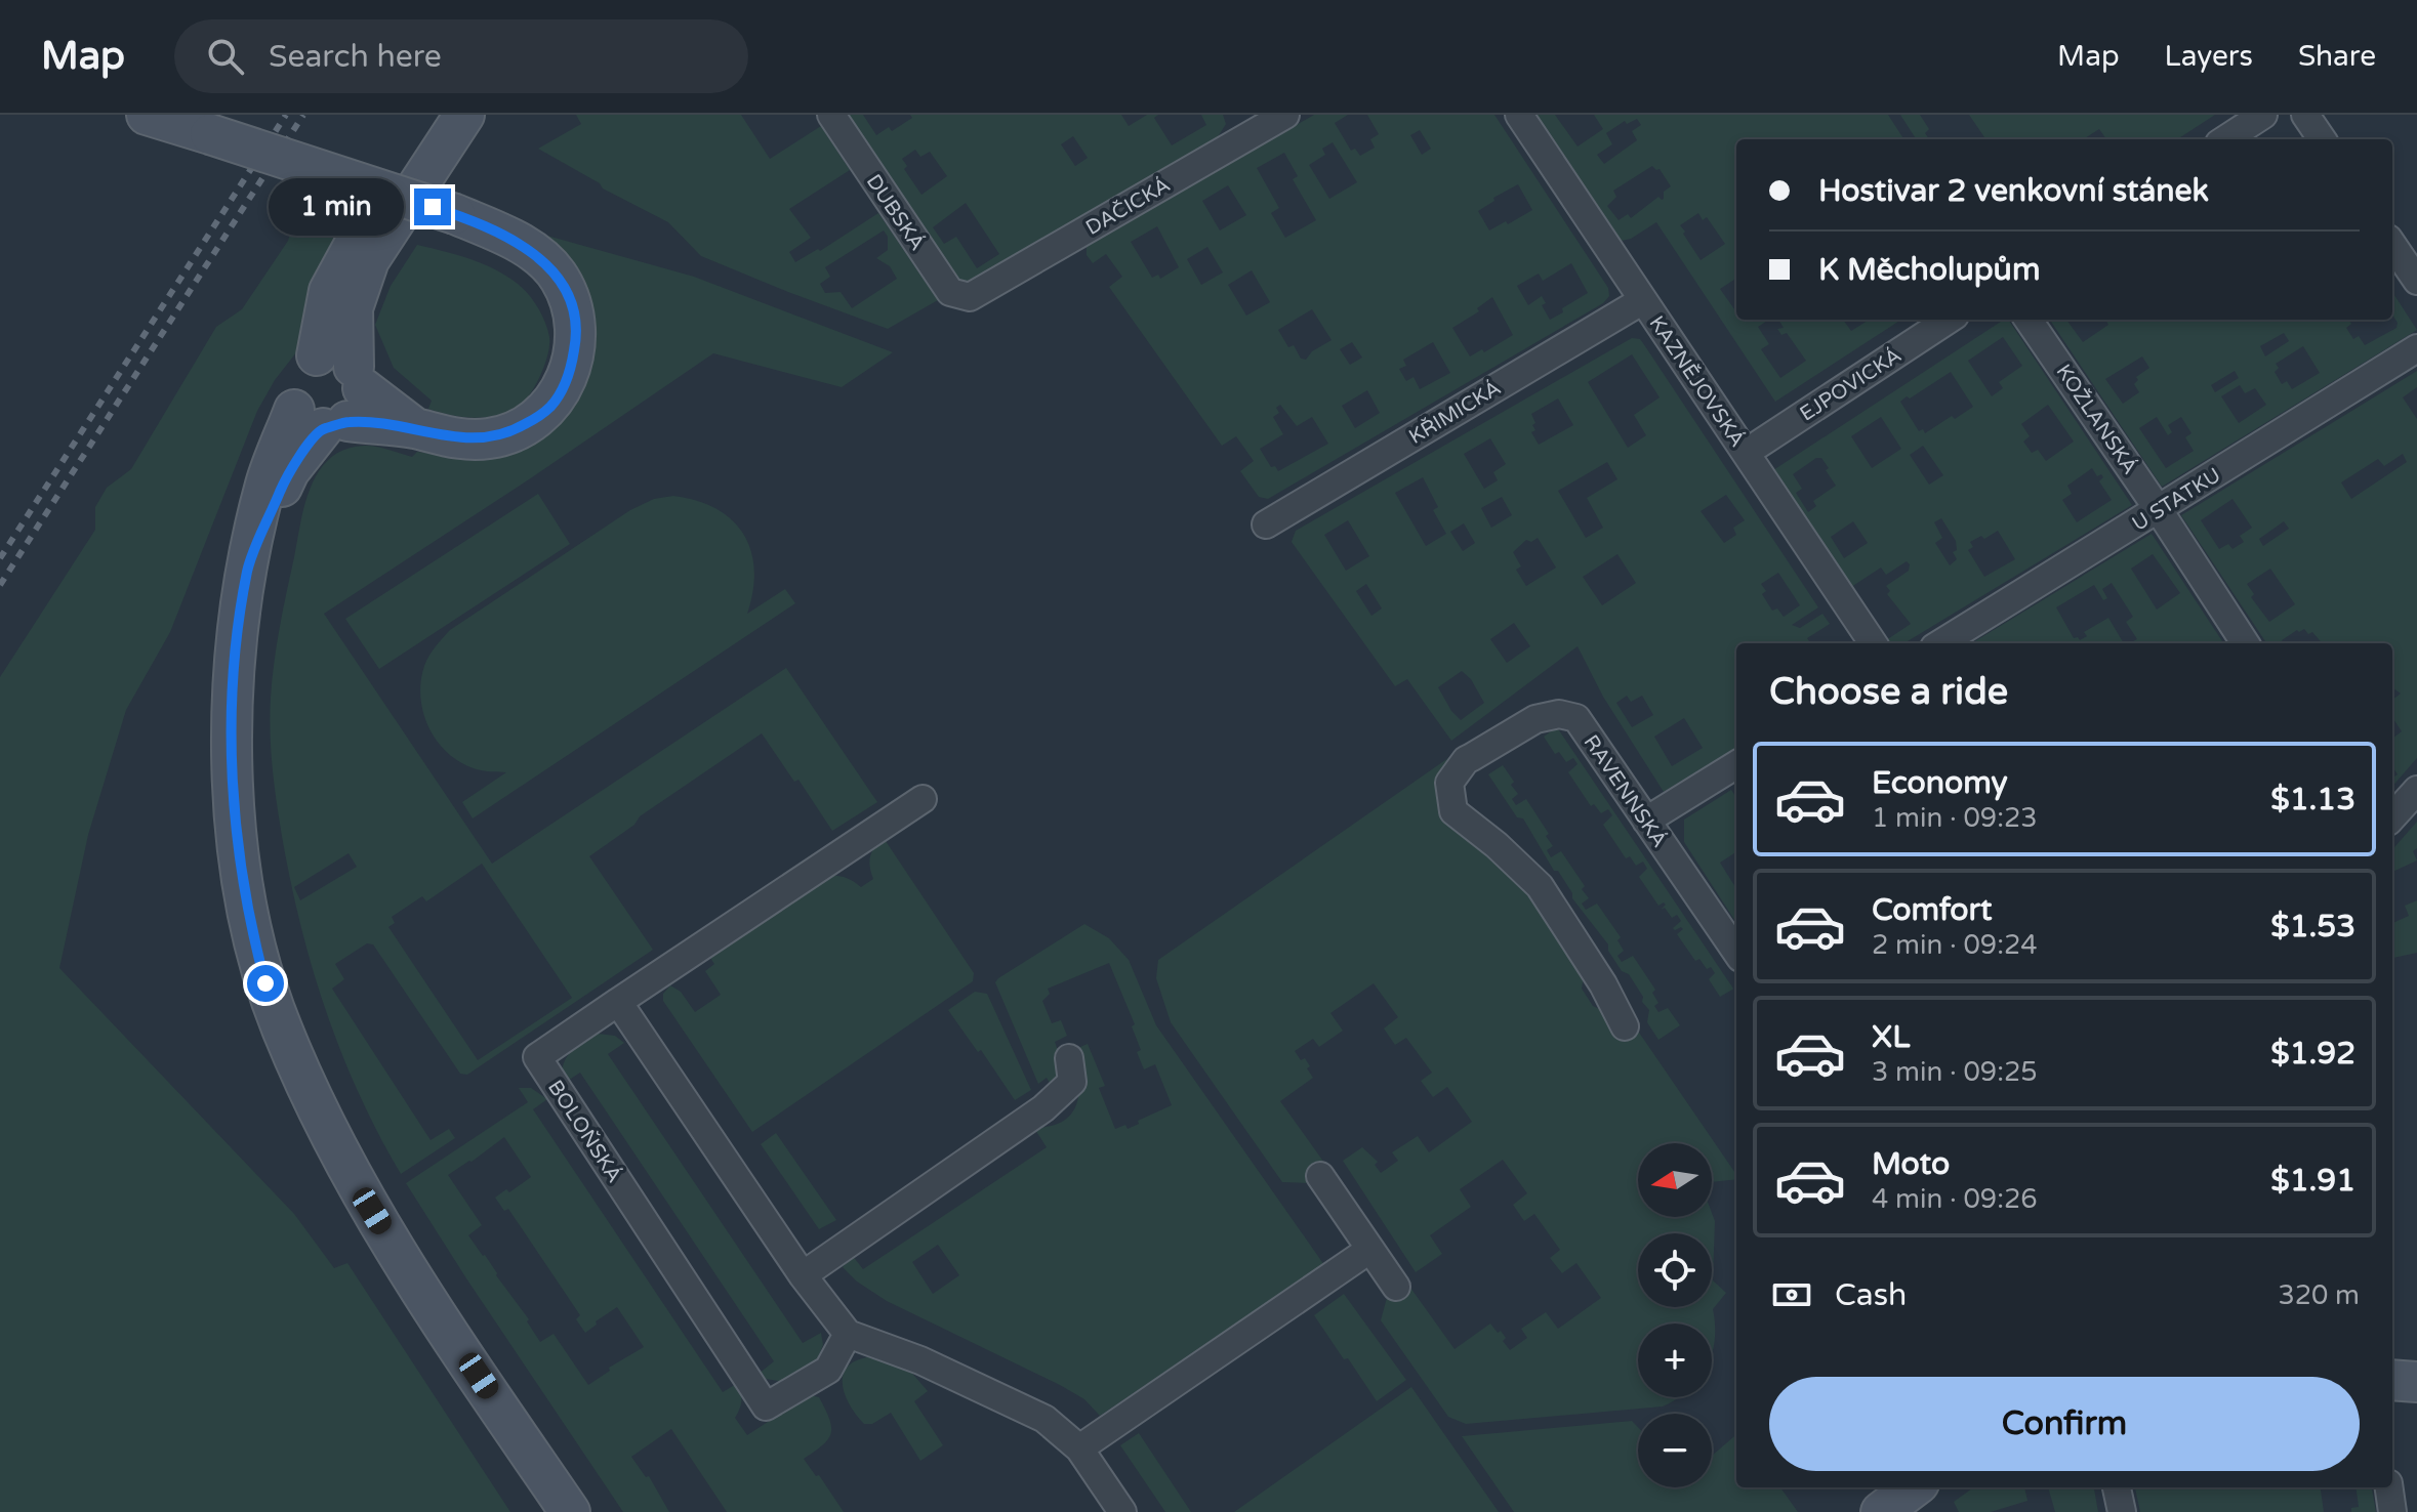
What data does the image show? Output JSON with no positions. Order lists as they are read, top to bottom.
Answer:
{
  "streets": {
    "street": [
      "DAČICKÁ",
      "DUBSKÁ",
      "KAZNĚJOVSKÁ",
      "EJPOVICKÁ",
      "KŘIMICKÁ",
      "KOŽLANSKÁ",
      "U STATKU",
      "RAVENNSKÁ",
      "BOLOŇSKÁ"
    ]
  },
  "crossings": [
    ["DAČICKÁ", "DUBSKÁ"],
    ["KAZNĚJOVSKÁ", "EJPOVICKÁ"],
    ["KAZNĚJOVSKÁ", "KŘIMICKÁ"],
    ["KOŽLANSKÁ", "U STATKU"]
  ],
  "north": "left",
  "page": {
    "header": "Map",
    "search": "Search here",
    "nav": ["Map", "Layers", "Share"],
    "banner": ["Hostivar 2 venkovní stánek", "K Měcholupům"],
    "bubble": "1 min",
    "heading": "Choose a ride",
    "list": [
      {
        "name": "Economy",
        "note": "1 min · 09:23",
        "value": "$1.13"
      },
      {
        "name": "Comfort",
        "note": "2 min · 09:24",
        "value": "$1.53"
      },
      {
        "name": "XL",
        "note": "3 min · 09:25",
        "value": "$1.92"
      },
      {
        "name": "Moto",
        "note": "4 min · 09:26",
        "value": "$1.91"
      }
    ],
    "map_buttons": ["+", "−"],
    "pay": ["Cash", "320 m"],
    "buttons": "Confirm"
  }
}
